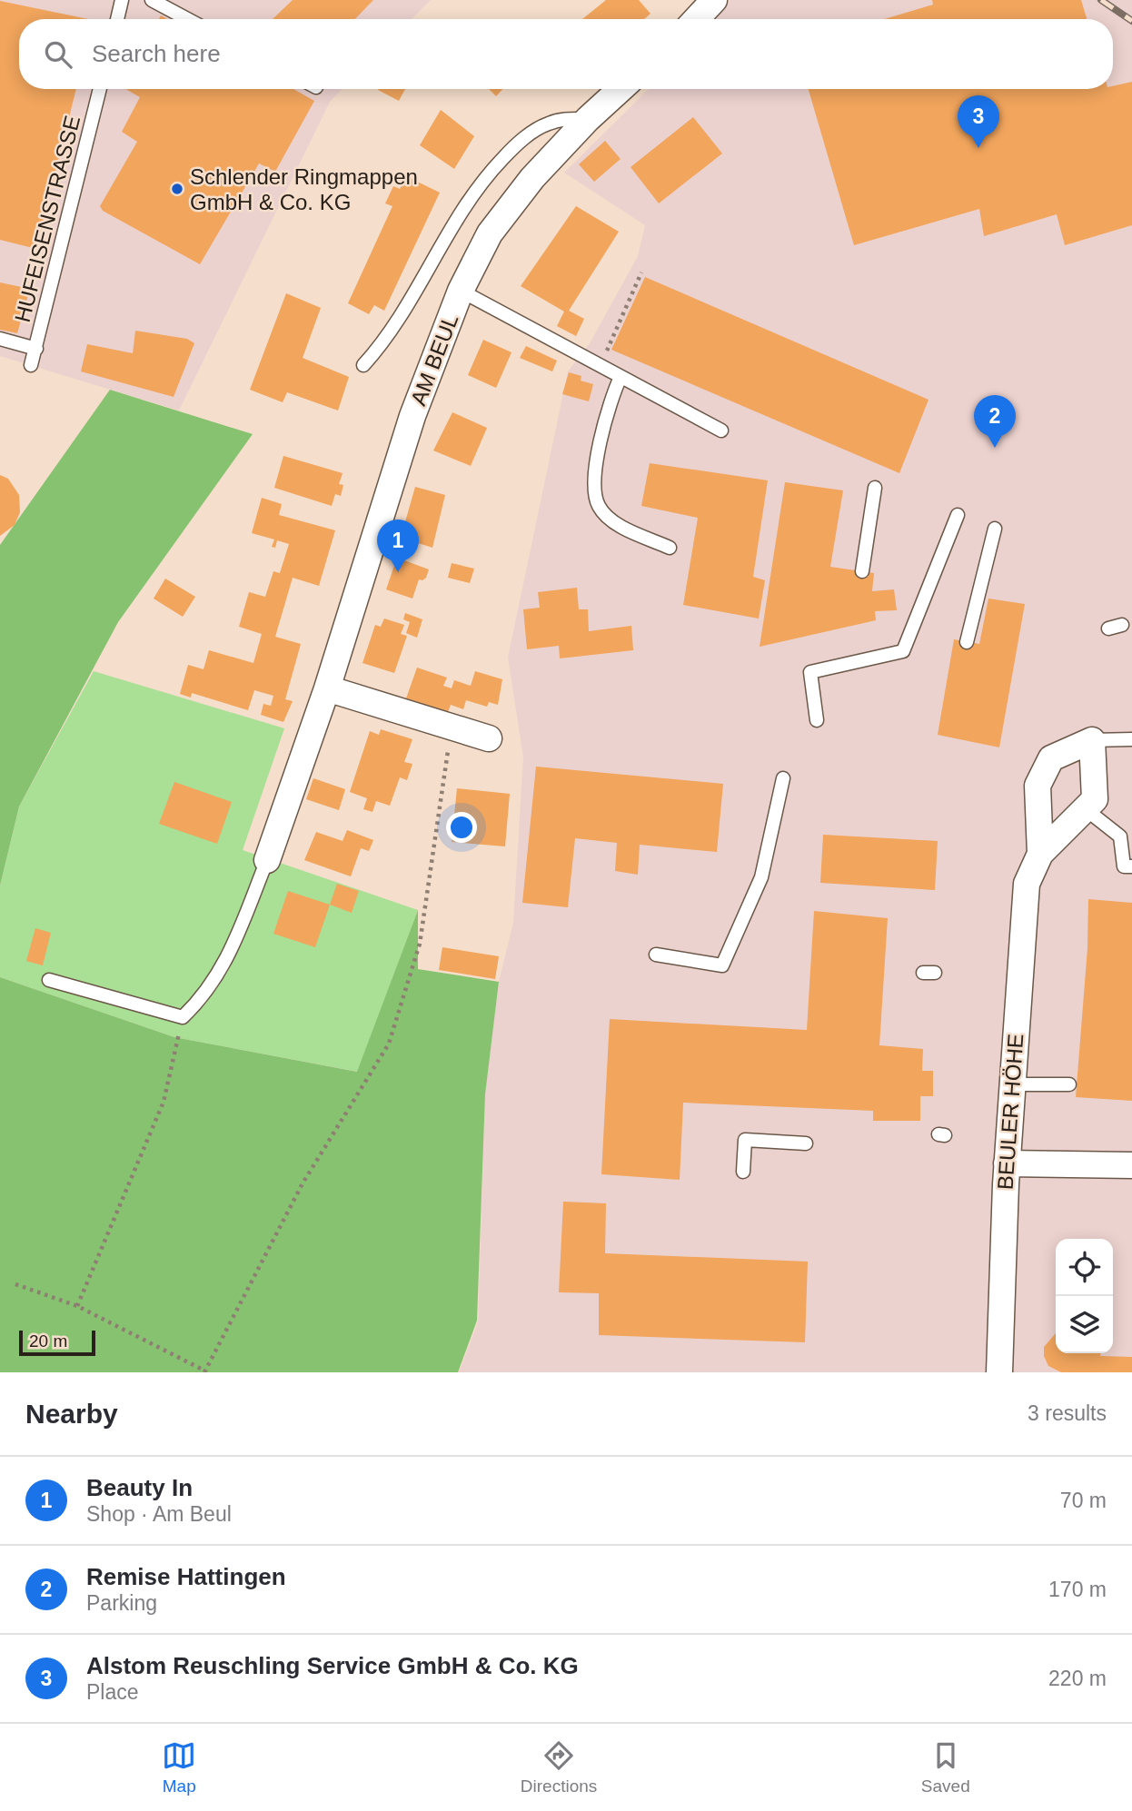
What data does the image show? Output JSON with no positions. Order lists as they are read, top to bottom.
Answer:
{
  "streets": {
    "street": ["AM BEUL", "BEULER HÖHE"],
    "lane": ["HUFEISENSTRASSE"]
  },
  "places": ["Schlender Ringmappen GmbH & Co. KG"],
  "scale_bar": "20 m",
  "page": {
    "search": "Search here",
    "pins": ["3", "2", "1"],
    "scale": "20 m",
    "heading": ["Nearby", "3 results"],
    "list": [
      {
        "mark": "1",
        "name": "Beauty In",
        "note": "Shop · Am Beul",
        "value": "70 m"
      },
      {
        "mark": "2",
        "name": "Remise Hattingen",
        "note": "Parking",
        "value": "170 m"
      },
      {
        "mark": "3",
        "name": "Alstom Reuschling Service GmbH & Co. KG",
        "note": "Place",
        "value": "220 m"
      }
    ],
    "nav": ["Map", "Directions", "Saved"]
  }
}
